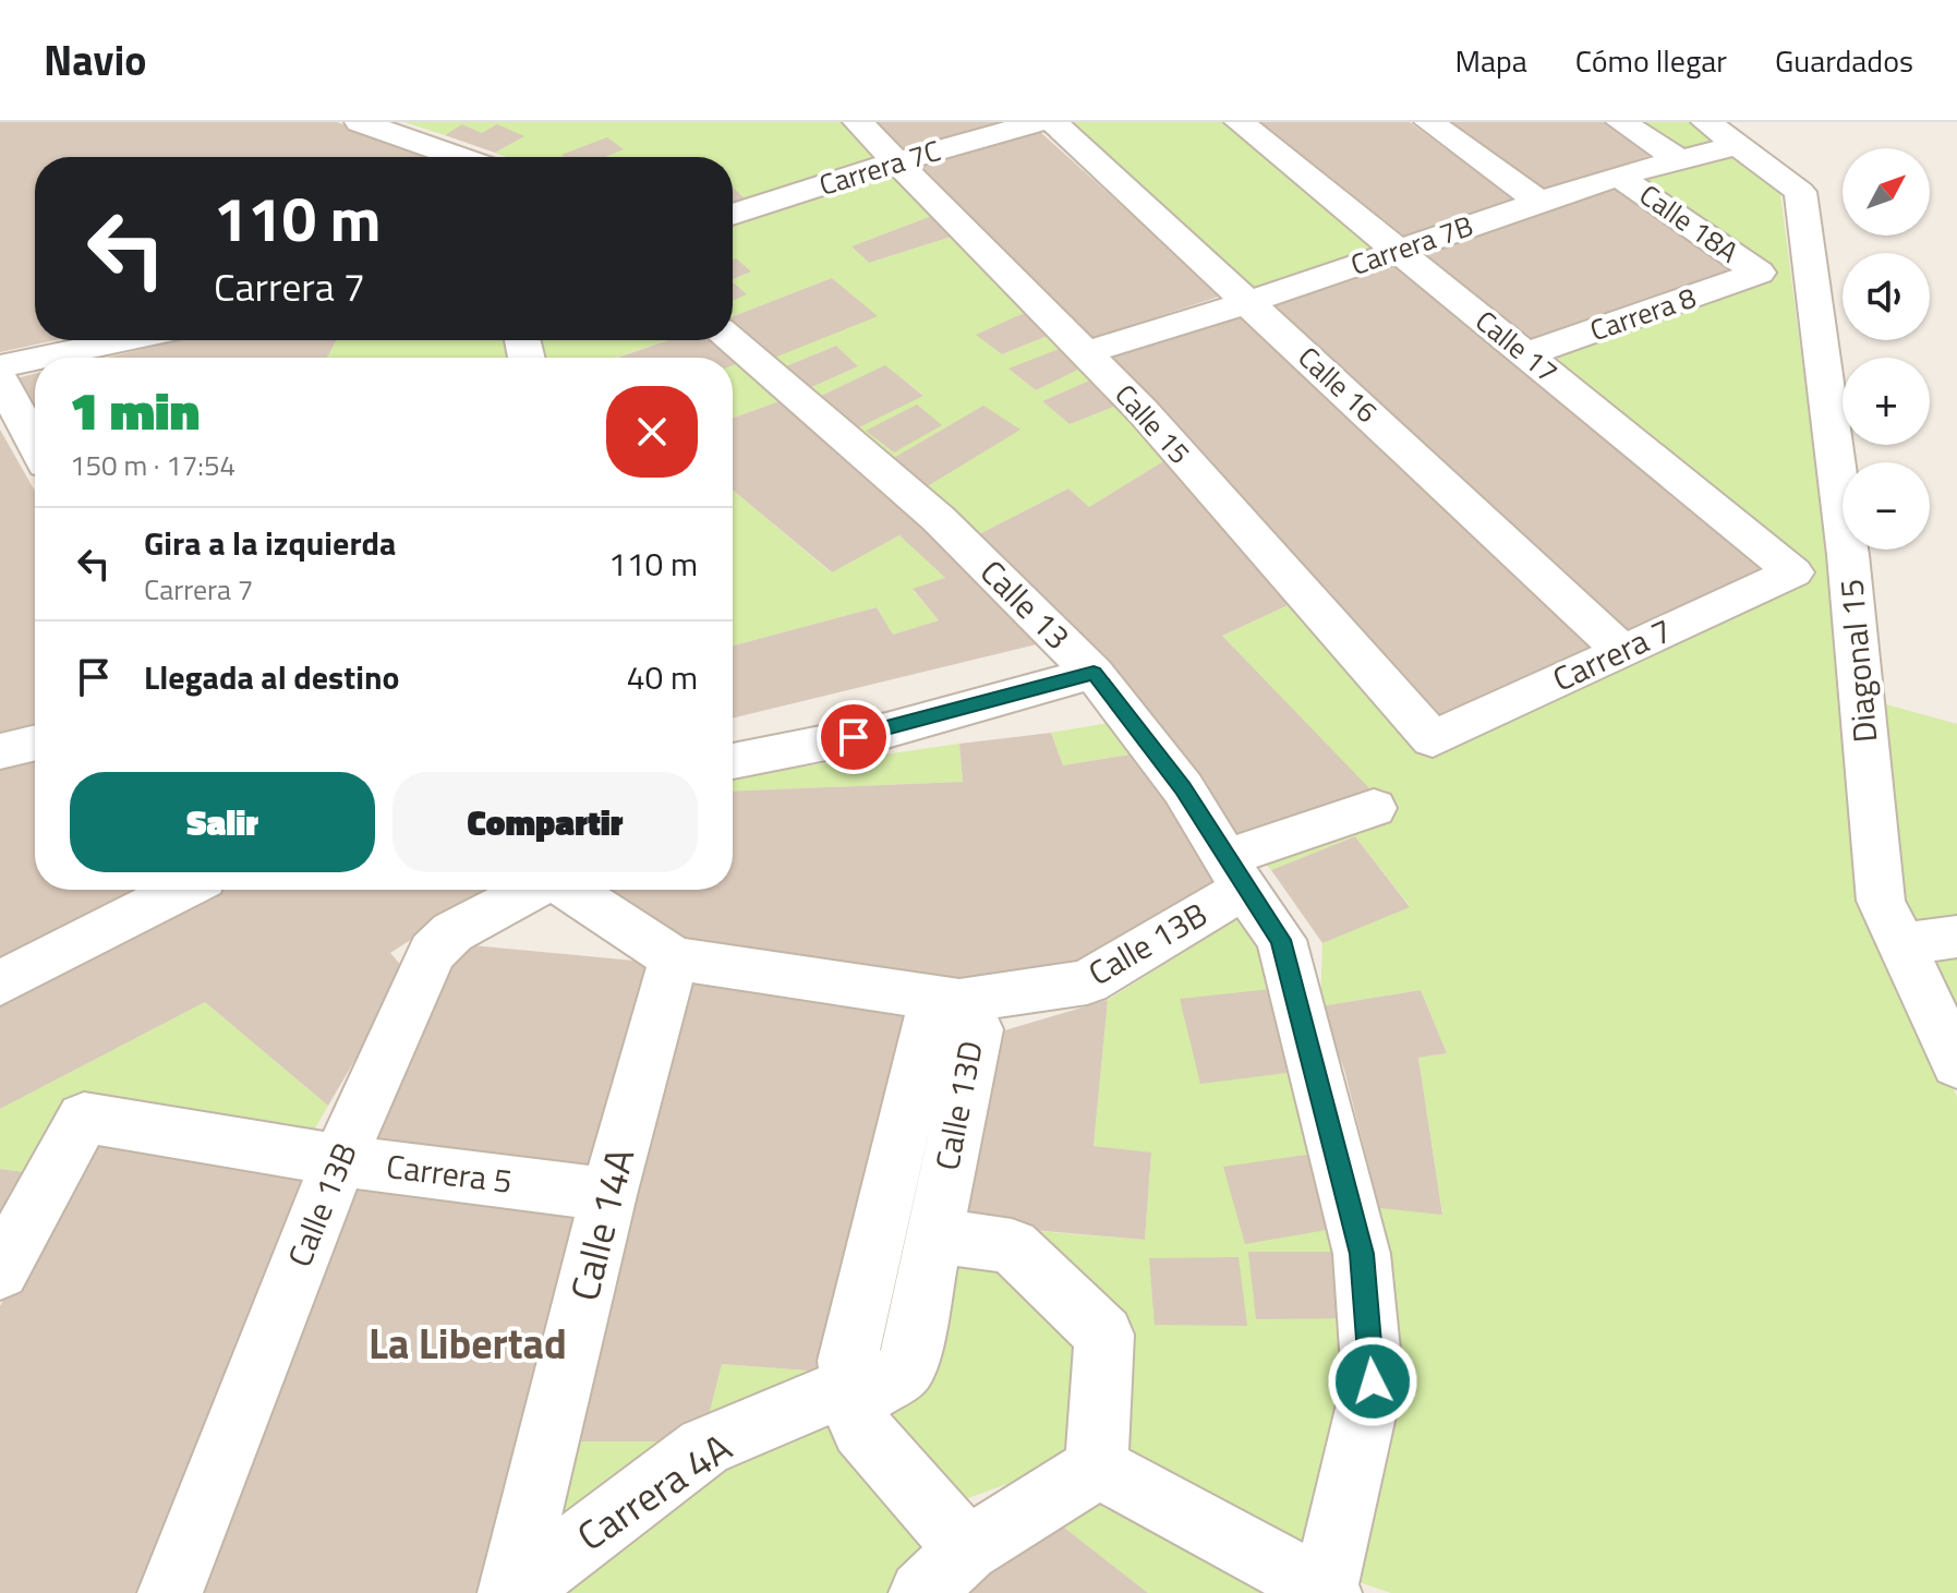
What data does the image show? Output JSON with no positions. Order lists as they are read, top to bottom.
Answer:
{
  "streets": {
    "street": [
      "Carrera 7C",
      "Calle 18A",
      "Carrera 7B",
      "Carrera 8",
      "Calle 17",
      "Calle 16",
      "Calle 15",
      "Calle 13",
      "Carrera 7",
      "Diagonal 15",
      "Calle 13B",
      "Calle 13D",
      "Carrera 5",
      "Calle 14A",
      "Carrera 4A"
    ]
  },
  "crossings": [
    ["Carrera 7C", "Calle 15"],
    ["Calle 18A", "Carrera 7B"],
    ["Calle 18A", "Carrera 8"],
    ["Carrera 7B", "Calle 17"],
    ["Carrera 7B", "Calle 16"],
    ["Carrera 7B", "Calle 15"],
    ["Carrera 7B", "Diagonal 15"],
    ["Carrera 8", "Calle 17"],
    ["Calle 17", "Carrera 7"],
    ["Calle 16", "Carrera 7"],
    ["Calle 15", "Carrera 7"],
    ["Calle 13", "Calle 13B"],
    ["Calle 13B", "Calle 13D"],
    ["Calle 13B", "Carrera 5"],
    ["Calle 13B", "Calle 14A"],
    ["Calle 13D", "Carrera 4A"],
    ["Carrera 5", "Calle 14A"],
    ["Calle 14A", "Carrera 4A"]
  ],
  "districts": ["La Libertad"],
  "north": "top right",
  "page": {
    "header": "Navio",
    "nav": ["Mapa", "Cómo llegar", "Guardados"],
    "map_buttons": ["+", "−"],
    "turn": ["110 m", "Carrera 7"],
    "heading": ["1 min", "150 m · 17:54"],
    "list": [
      {
        "name": "Gira a la izquierda",
        "note": "Carrera 7",
        "value": "110 m"
      },
      {
        "name": "Llegada al destino",
        "value": "40 m"
      }
    ],
    "buttons": ["Salir", "Compartir"]
  }
}
